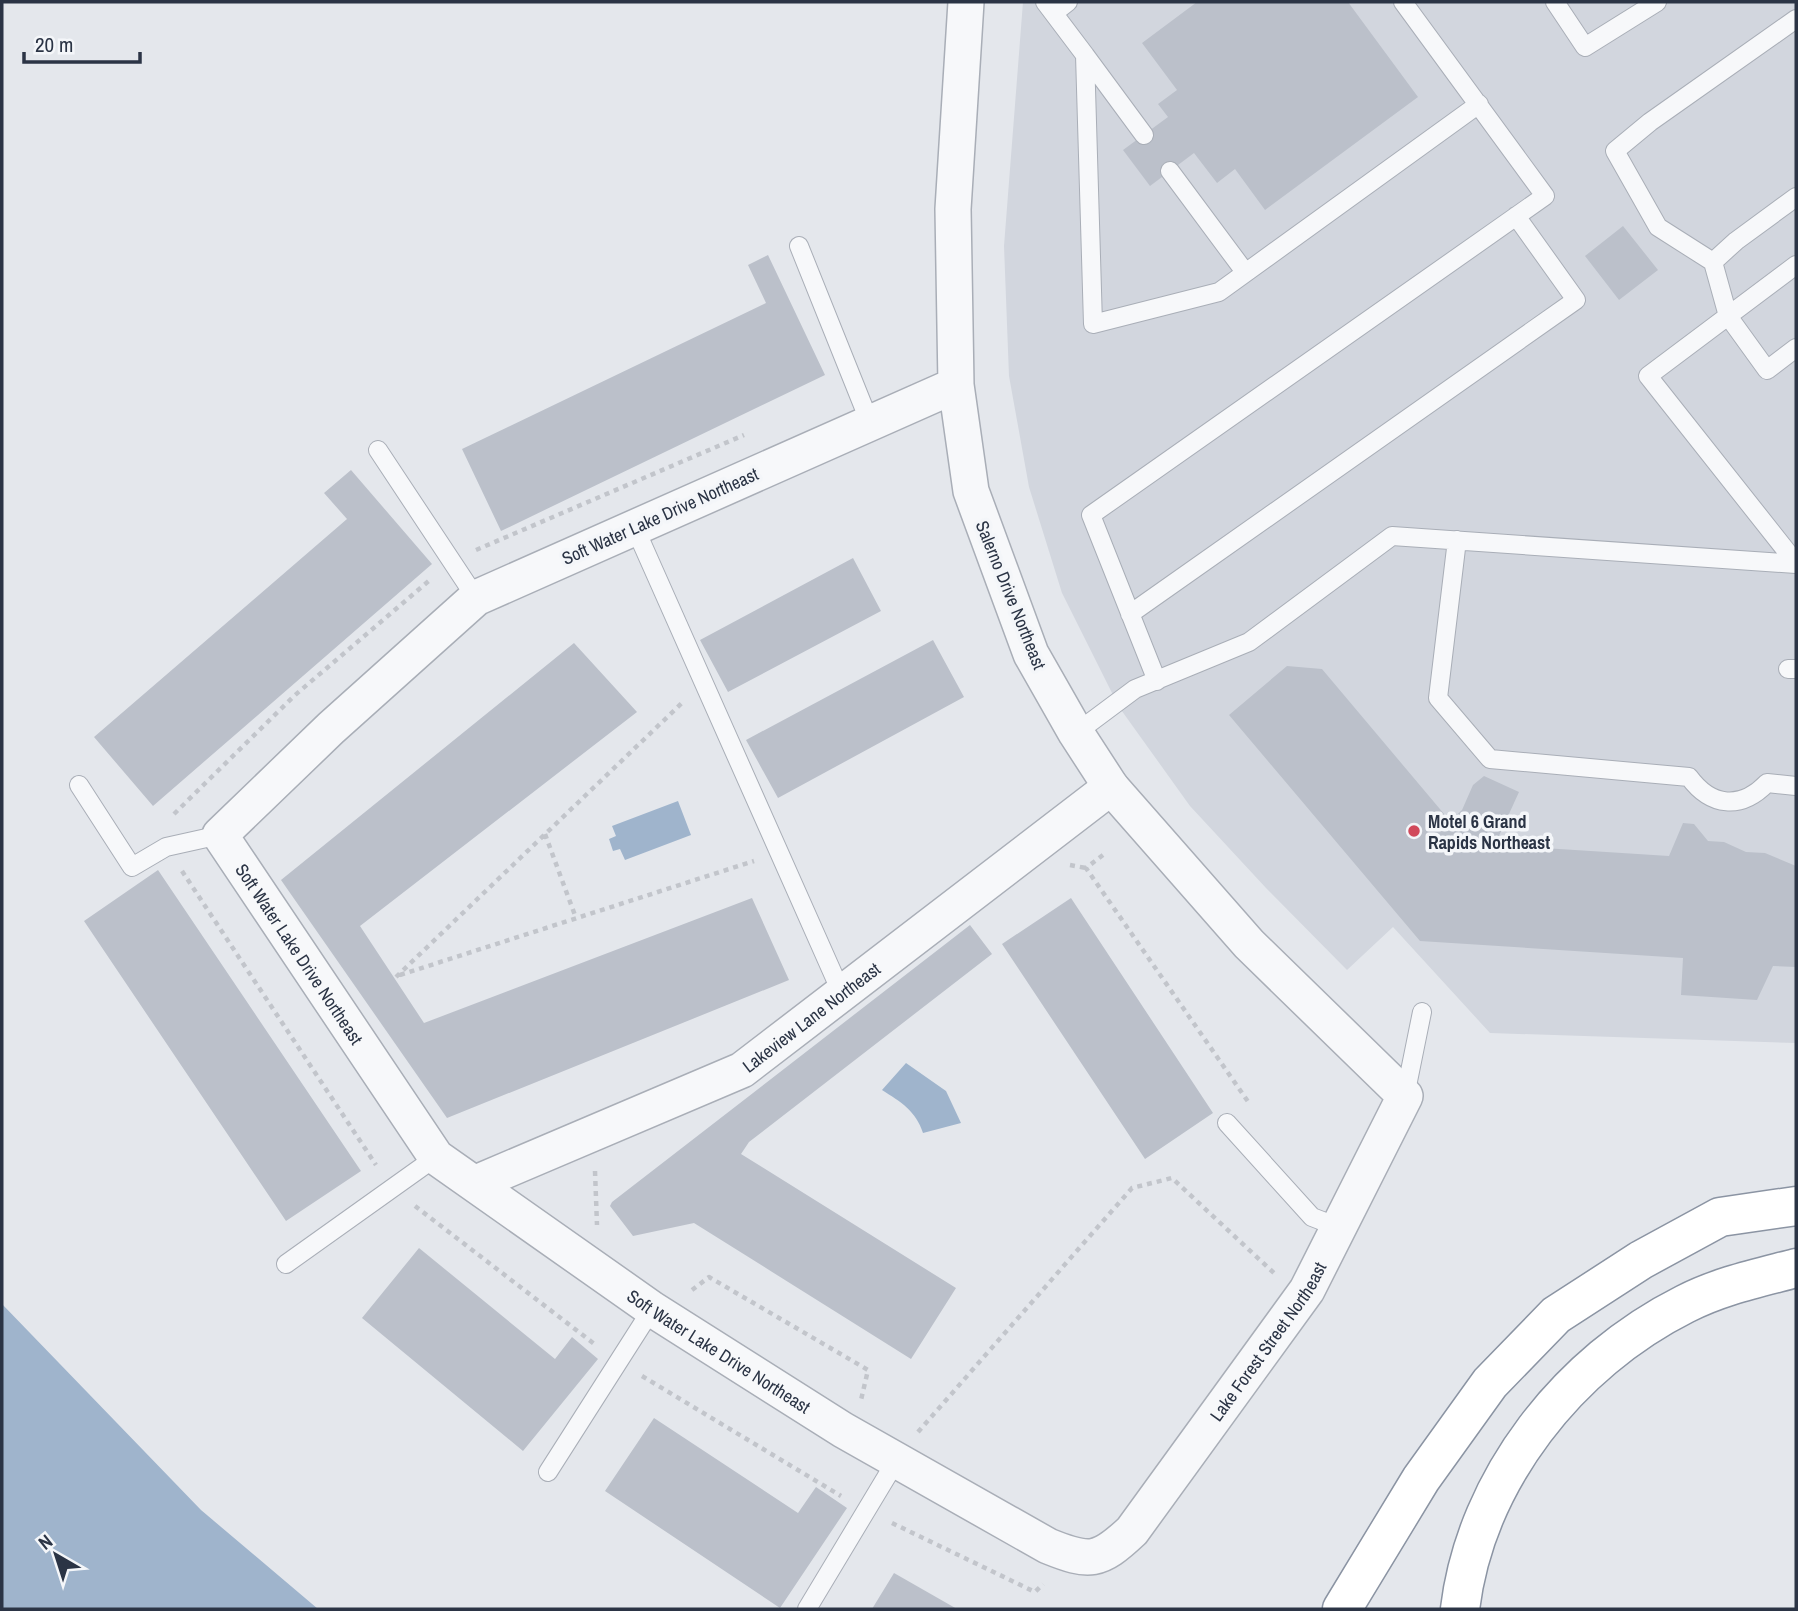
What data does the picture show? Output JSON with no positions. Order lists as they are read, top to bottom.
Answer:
{
  "streets": {
    "street": [
      "Soft Water Lake Drive Northeast",
      "Salerno Drive Northeast",
      "Lakeview Lane Northeast",
      "Lake Forest Street Northeast"
    ]
  },
  "crossings": [
    ["Soft Water Lake Drive Northeast", "Salerno Drive Northeast"],
    ["Soft Water Lake Drive Northeast", "Lakeview Lane Northeast"],
    ["Soft Water Lake Drive Northeast", "Lake Forest Street Northeast"],
    ["Salerno Drive Northeast", "Lakeview Lane Northeast"],
    ["Salerno Drive Northeast", "Lake Forest Street Northeast"]
  ],
  "places": ["Motel 6 Grand Rapids Northeast"],
  "scale_bar": "20 m",
  "north": "top left"
}
